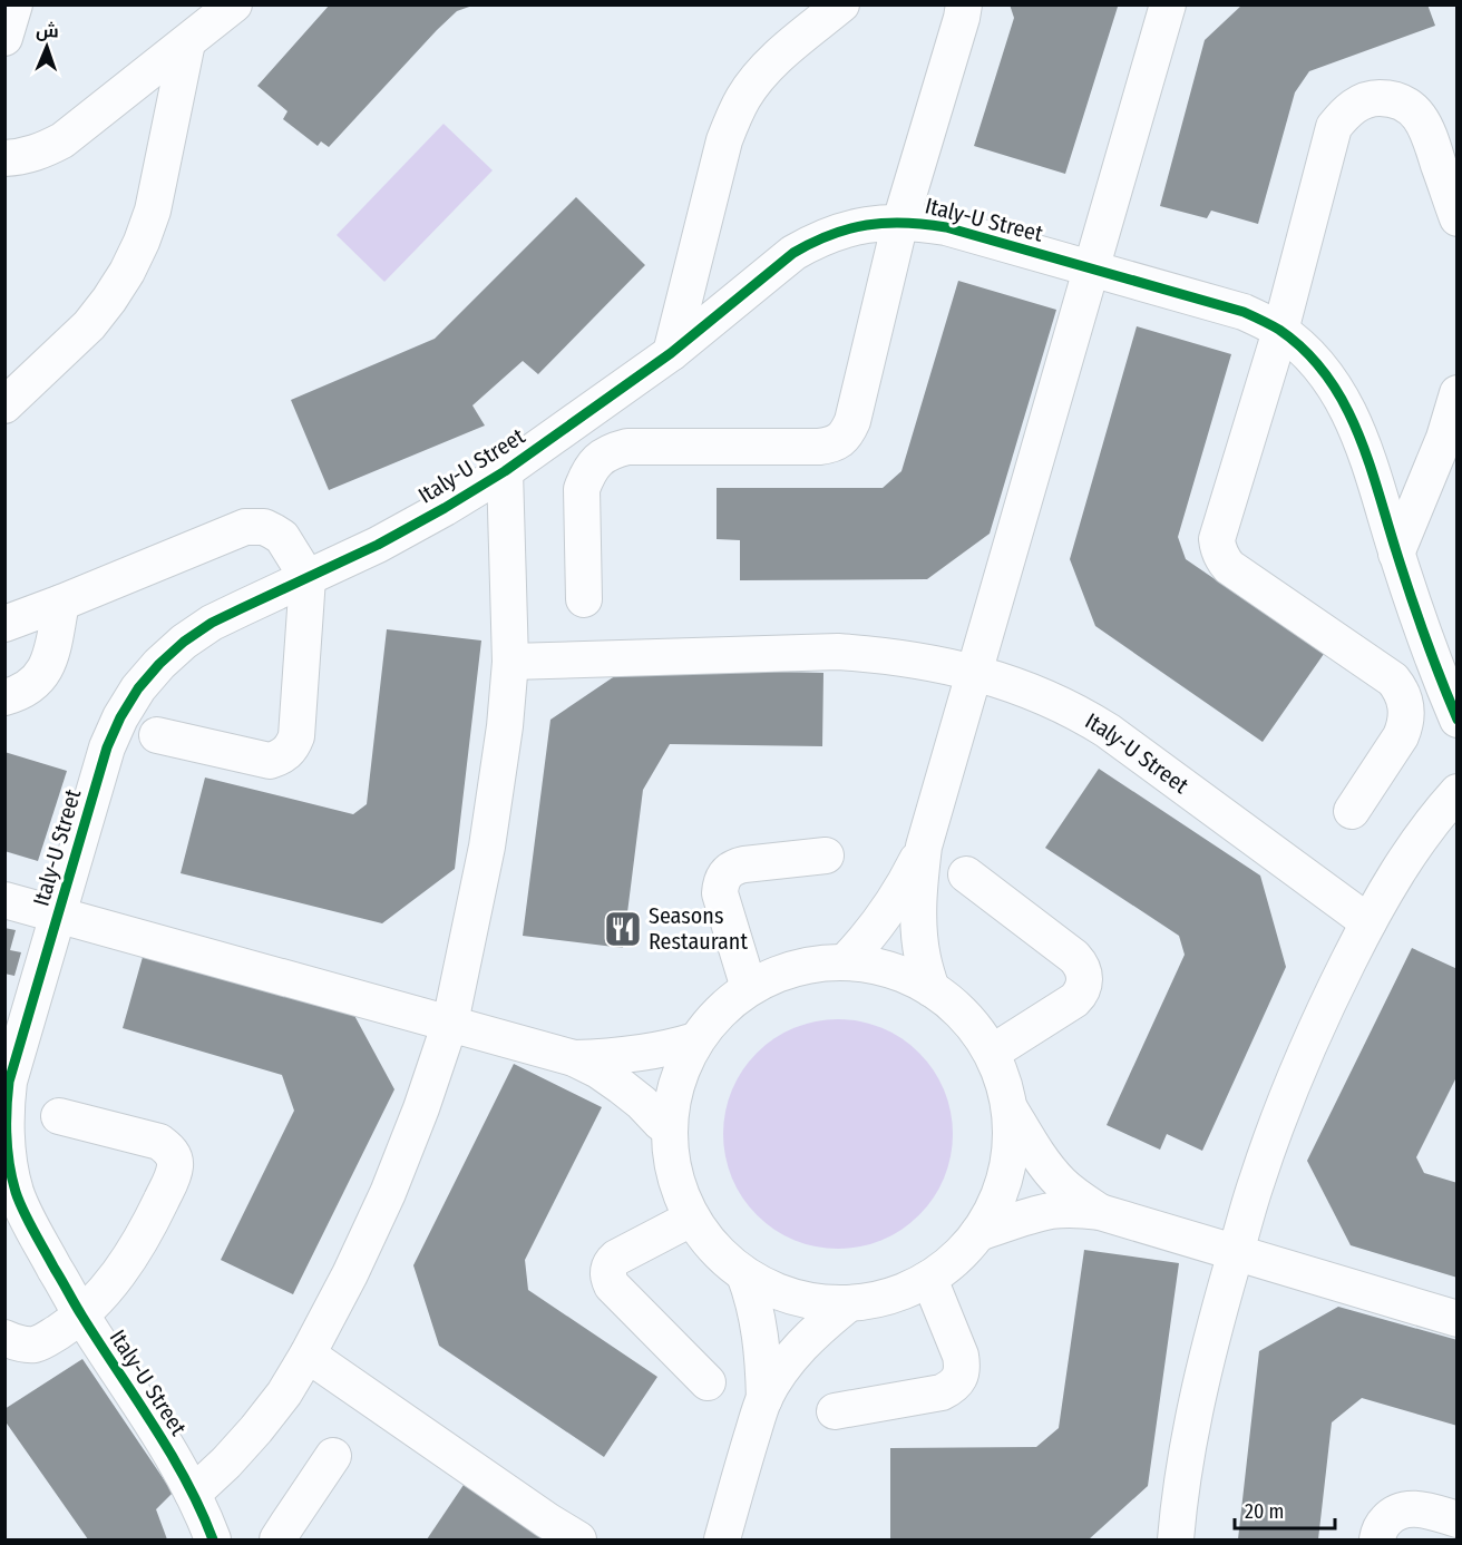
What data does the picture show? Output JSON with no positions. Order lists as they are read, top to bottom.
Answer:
{
  "streets": {
    "street": ["Italy-U Street"]
  },
  "places": {
    "restaurant": ["Seasons Restaurant"]
  },
  "scale_bar": "20 m",
  "north": "top"
}
